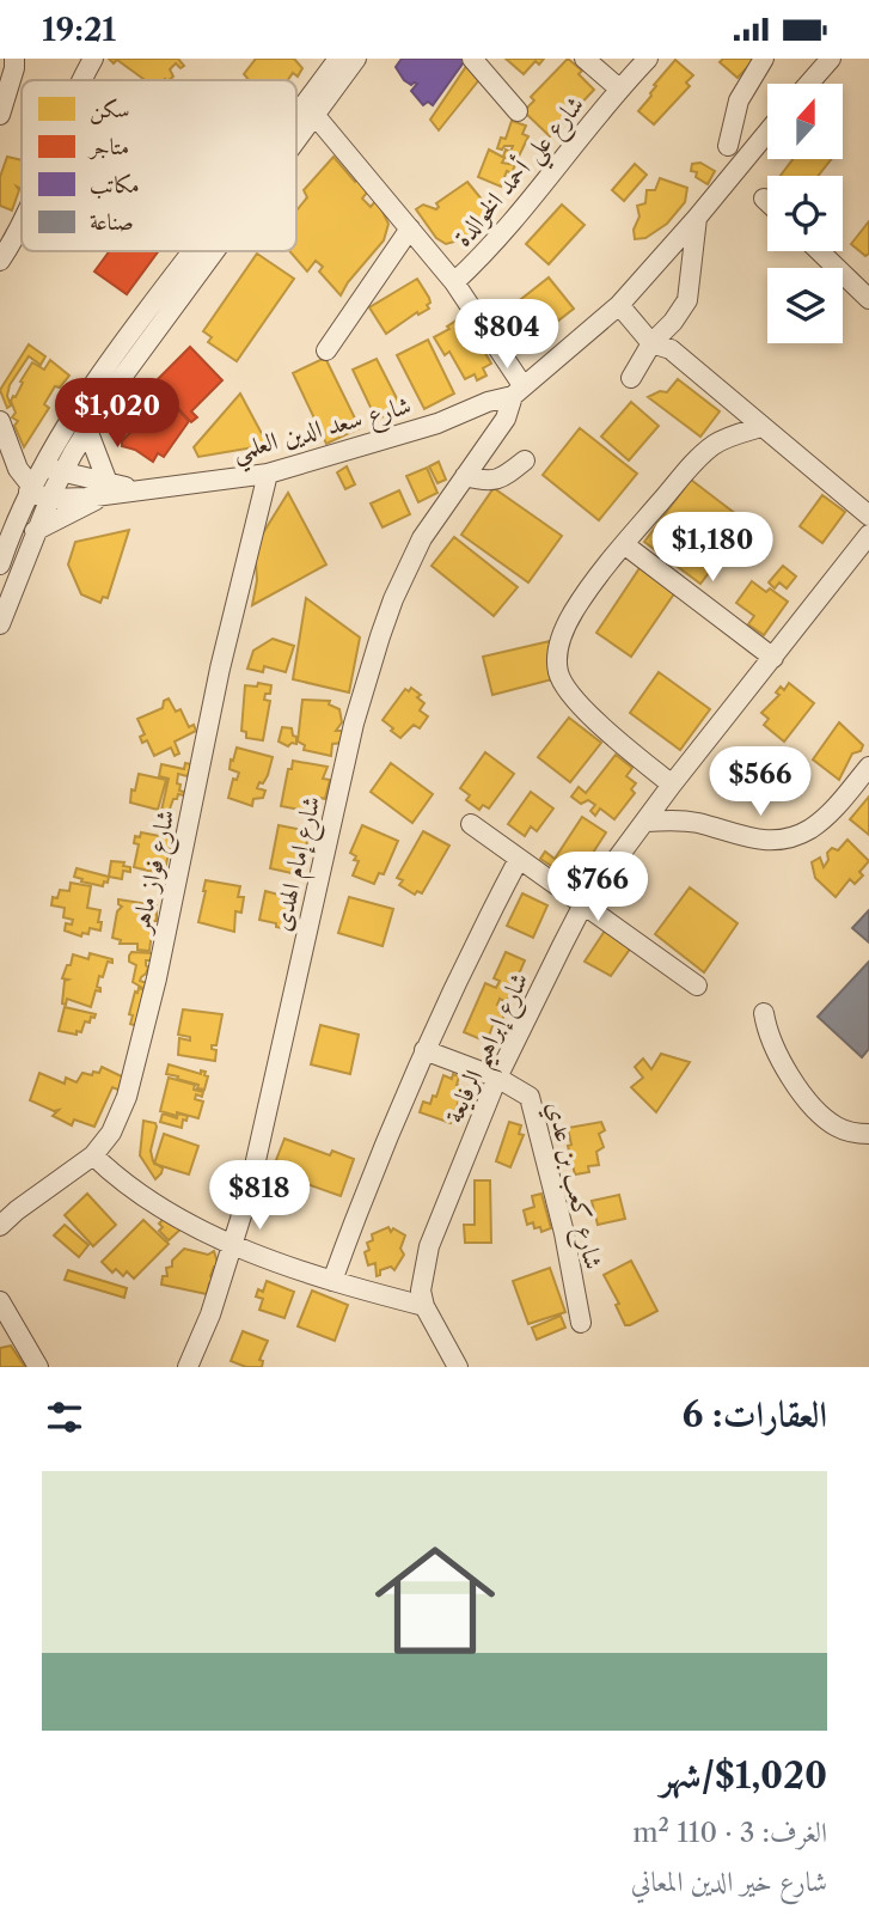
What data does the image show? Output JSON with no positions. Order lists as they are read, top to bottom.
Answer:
{
  "streets": {
    "street": [
      "شارع علي أحمد الخوالدة",
      "شارع سعد الدين العلمي",
      "شارع إمام الهدى",
      "شارع فواز ماهر",
      "شارع إبراهيم الرفايعة",
      "شارع كعب بن عدي"
    ]
  },
  "crossings": [
    ["شارع علي أحمد الخوالدة", "شارع سعد الدين العلمي"],
    ["شارع علي أحمد الخوالدة", "شارع إمام الهدى"],
    ["شارع سعد الدين العلمي", "شارع إمام الهدى"],
    ["شارع سعد الدين العلمي", "شارع فواز ماهر"],
    ["شارع إبراهيم الرفايعة", "شارع كعب بن عدي"]
  ],
  "legend": [
    "سكن",
    "متاجر",
    "مكاتب",
    "صناعة"
  ],
  "north": "top",
  "page": {
    "status": "19:21",
    "price": [
      "$804",
      "$1,020",
      "$1,180",
      "$566",
      "$766",
      "$818"
    ],
    "heading": "العقارات: 6",
    "list": [
      {
        "name": "$1,020/شهر",
        "note": "الغرف: 3 · 110 m² · شارع خير الدين المعاني"
      }
    ]
  }
}
